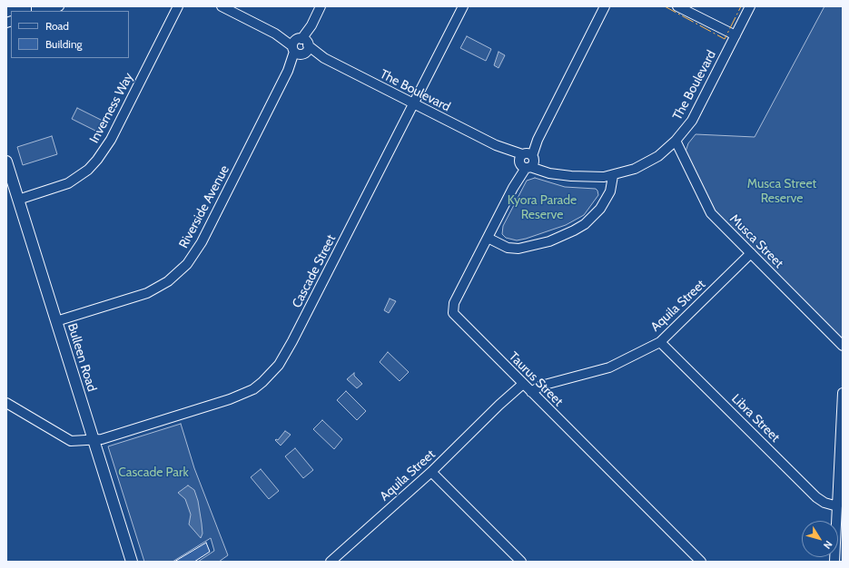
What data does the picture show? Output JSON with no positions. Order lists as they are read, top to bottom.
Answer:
{
  "streets": {
    "main road": ["Bulleen Road"],
    "street": [
      "The Boulevard",
      "Inverness Way",
      "Riverside Avenue",
      "Musca Street",
      "Cascade Street",
      "Aquila Street",
      "Taurus Street",
      "Libra Street"
    ]
  },
  "crossings": [
    ["The Boulevard", "Riverside Avenue"],
    ["The Boulevard", "Musca Street"],
    ["The Boulevard", "Cascade Street"],
    ["The Boulevard", "Taurus Street"],
    ["Inverness Way", "Bulleen Road"],
    ["Riverside Avenue", "Bulleen Road"],
    ["Musca Street", "Aquila Street"],
    ["Cascade Street", "Bulleen Road"],
    ["Aquila Street", "Taurus Street"],
    ["Aquila Street", "Libra Street"]
  ],
  "parks": ["Musca Street Reserve", "Kyora Parade Reserve", "Cascade Park"],
  "legend": ["Road", "Building"],
  "north": "bottom right"
}
